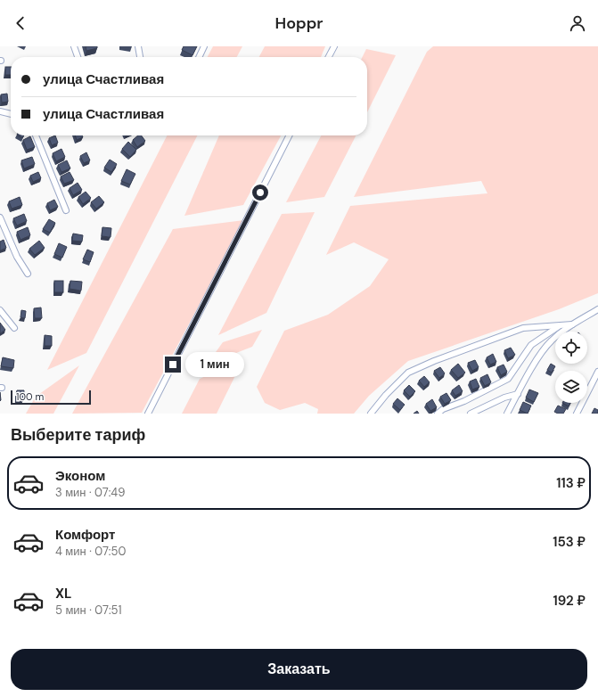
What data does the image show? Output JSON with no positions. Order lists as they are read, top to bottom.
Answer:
{
  "scale_bar": "100 m",
  "page": {
    "header": "Hoppr",
    "banner": ["улица Счастливая", "улица Счастливая"],
    "bubble": "1 мин",
    "scale": "100 m",
    "heading": "Выберите тариф",
    "list": [
      {
        "name": "Эконом",
        "note": "3 мин · 07:49",
        "value": "113 ₽"
      },
      {
        "name": "Комфорт",
        "note": "4 мин · 07:50",
        "value": "153 ₽"
      },
      {
        "name": "XL",
        "note": "5 мин · 07:51",
        "value": "192 ₽"
      }
    ],
    "buttons": "Заказать"
  }
}
